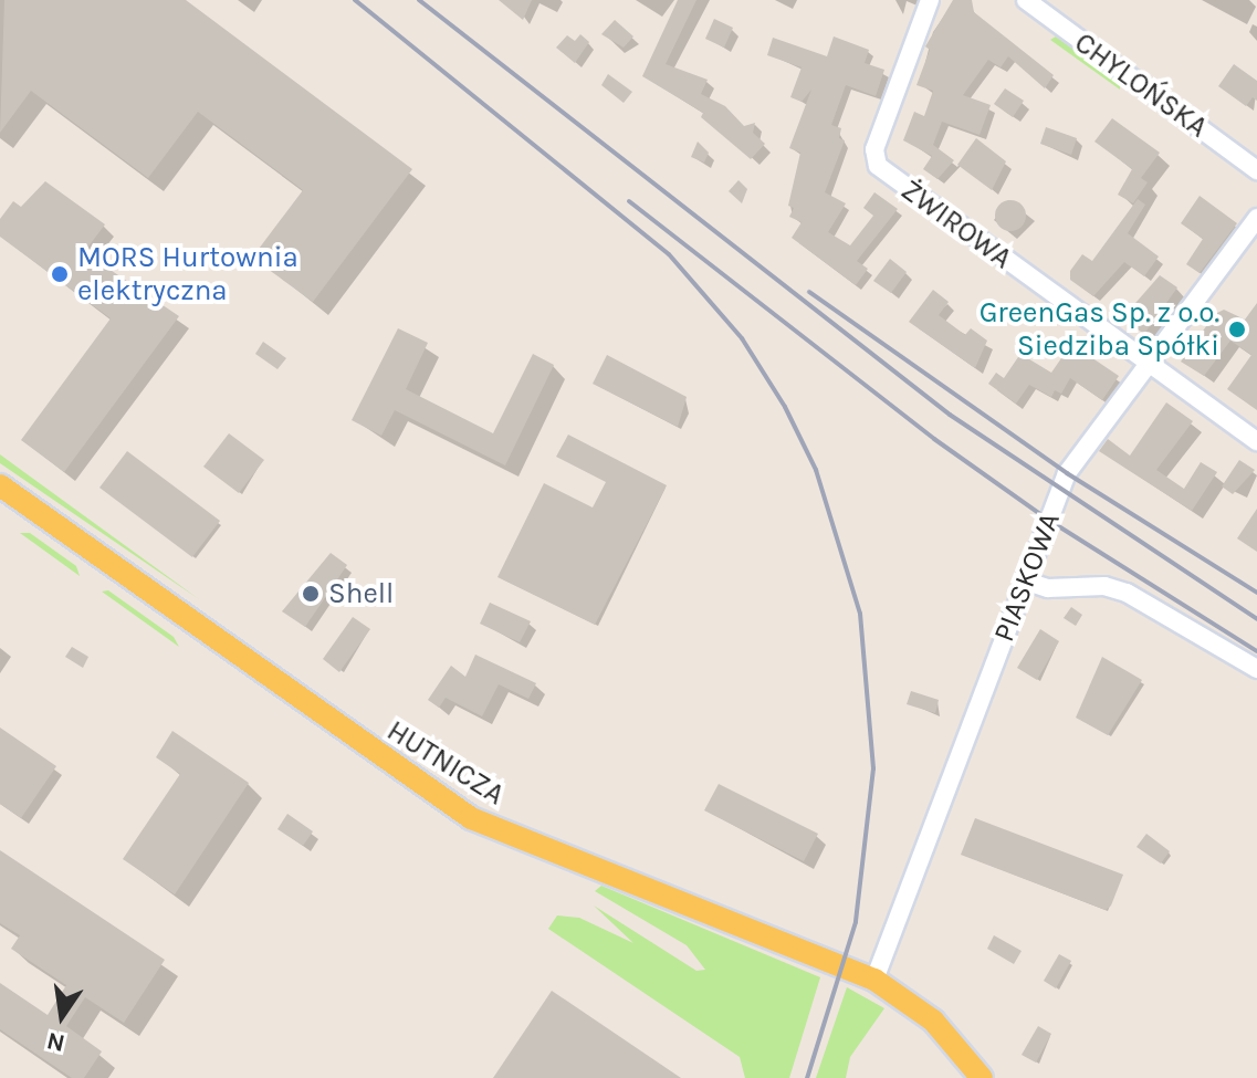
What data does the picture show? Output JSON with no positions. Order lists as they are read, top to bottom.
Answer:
{
  "streets": {
    "main road": ["HUTNICZA"],
    "street": ["CHYLOŃSKA", "ŻWIROWA", "PIASKOWA"]
  },
  "crossings": [
    ["ŻWIROWA", "PIASKOWA"],
    ["PIASKOWA", "HUTNICZA"]
  ],
  "places": ["MORS Hurtownia elektryczna", "GreenGas Sp. z o.o. Siedziba Spółki", "Shell"],
  "north": "bottom"
}
